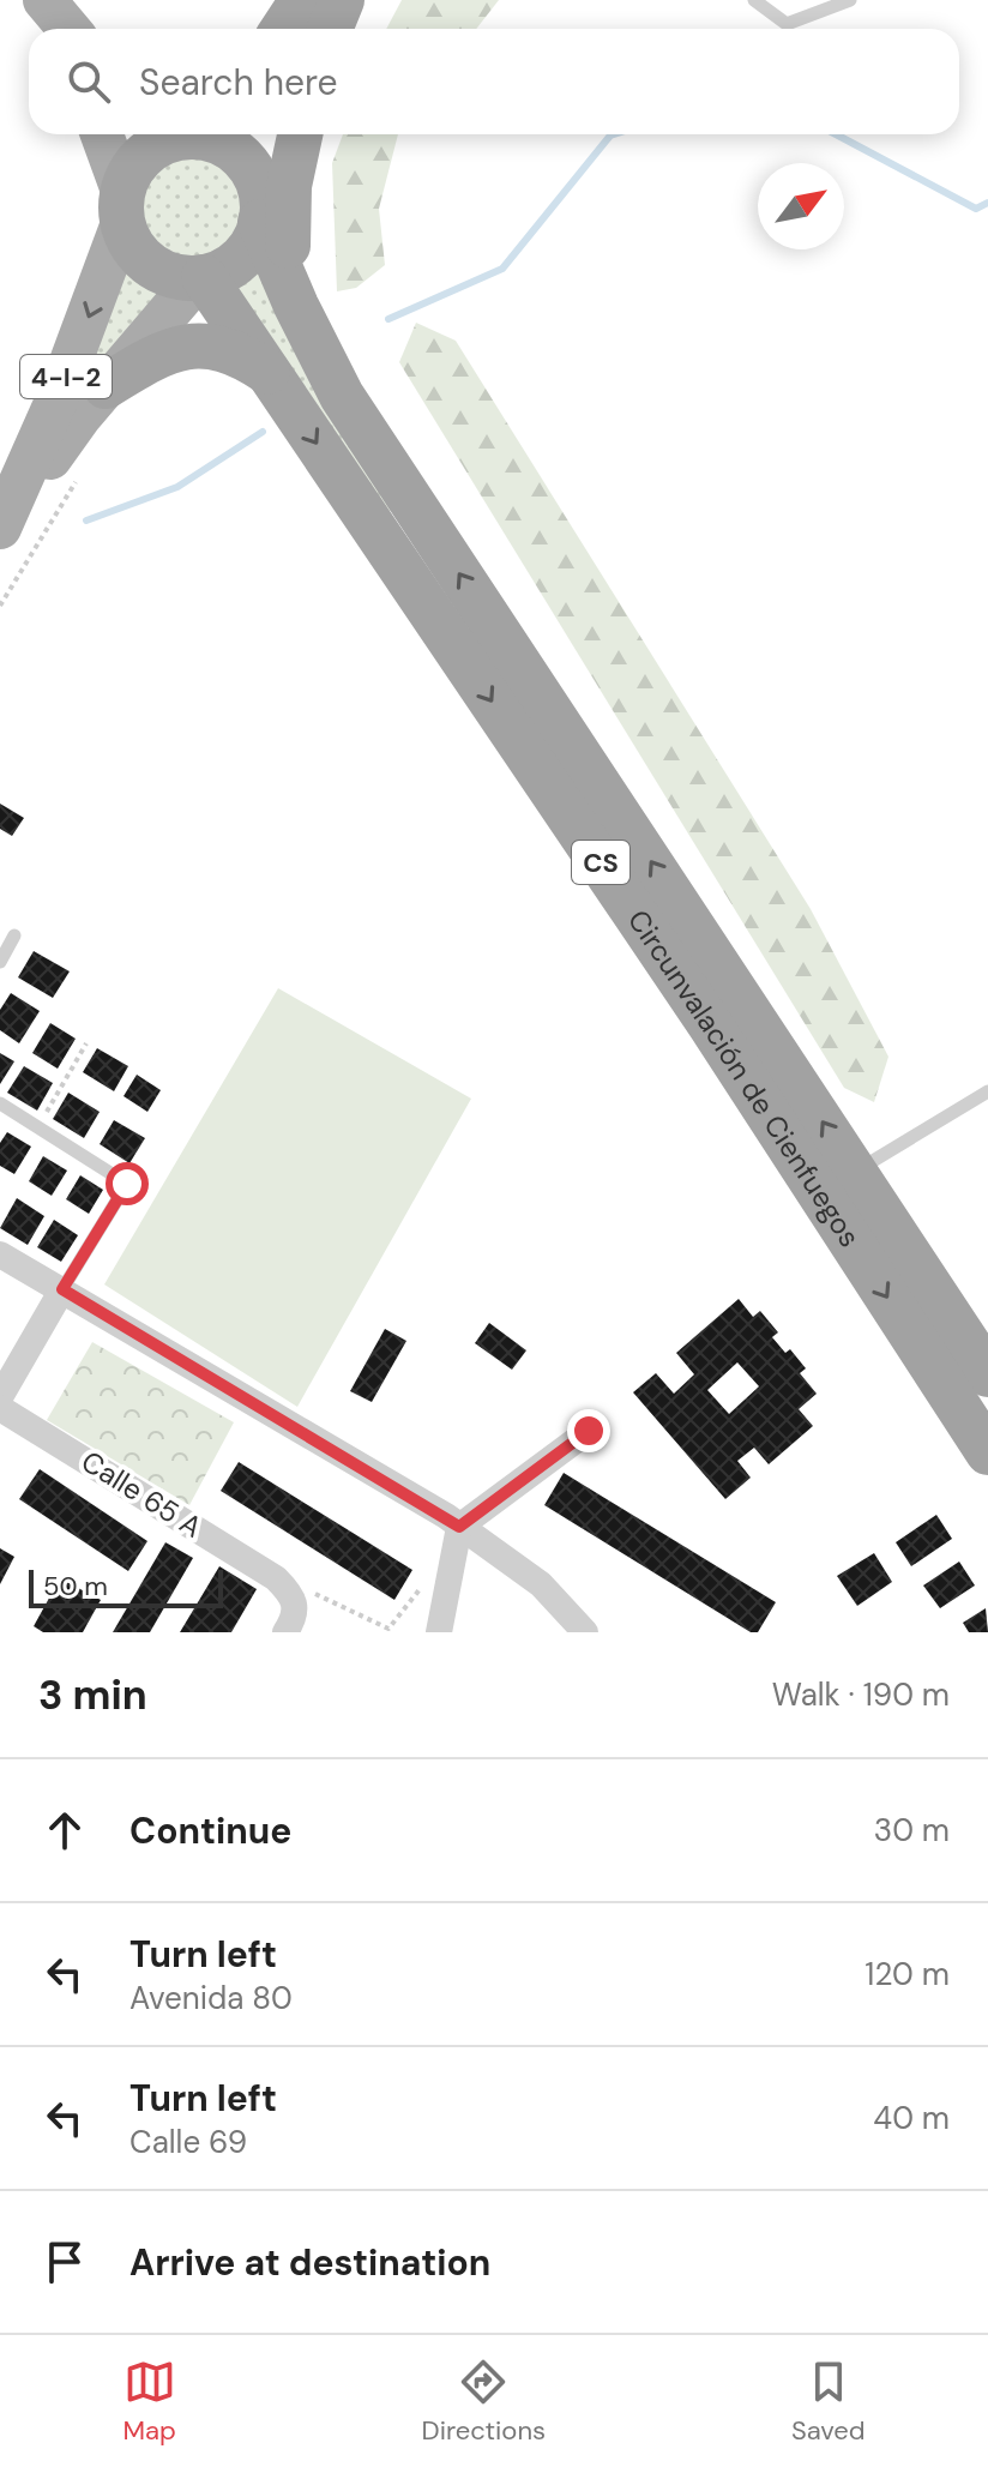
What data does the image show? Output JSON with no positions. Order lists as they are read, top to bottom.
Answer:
{
  "streets": {
    "highway": ["CS", "Circunvalación de Cienfuegos"],
    "main road": ["4-I-2"],
    "street": ["Calle 65 A"]
  },
  "crossings": [
    ["4-I-2", "Circunvalación de Cienfuegos"]
  ],
  "scale_bar": "50 m",
  "north": "top right",
  "page": {
    "search": "Search here",
    "scale": "50 m",
    "heading": ["3 min", "Walk · 190 m"],
    "list": [
      ["Continue", "30 m"],
      ["Turn left", "Avenida 80", "120 m"],
      ["Turn left", "Calle 69", "40 m"],
      "Arrive at destination"
    ],
    "nav": ["Map", "Directions", "Saved"]
  }
}
